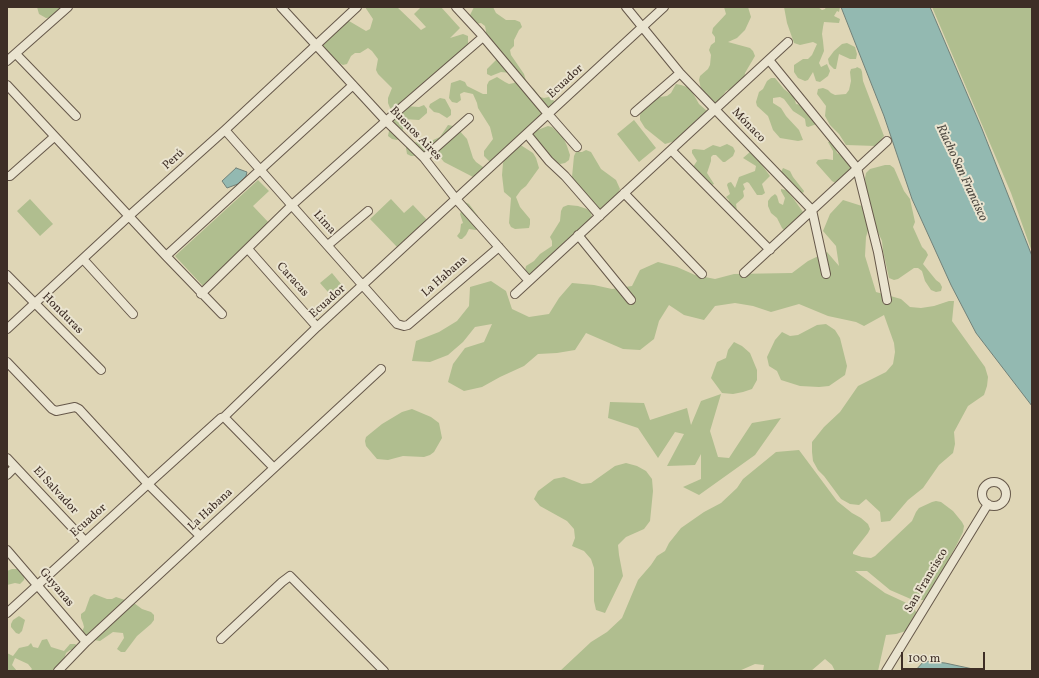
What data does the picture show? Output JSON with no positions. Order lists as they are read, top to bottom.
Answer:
{
  "streets": {
    "street": [
      "Ecuador",
      "Mónaco",
      "Buenos Aires",
      "Perú",
      "Lima",
      "La Habana",
      "Caracas",
      "Honduras",
      "El Salvador",
      "San Francisco",
      "Guyanas"
    ]
  },
  "crossings": [
    ["Ecuador", "Mónaco"],
    ["Ecuador", "Buenos Aires"],
    ["Ecuador", "Lima"],
    ["Ecuador", "Caracas"],
    ["Ecuador", "El Salvador"],
    ["Ecuador", "Guyanas"],
    ["Buenos Aires", "Perú"],
    ["Buenos Aires", "La Habana"],
    ["Perú", "Lima"],
    ["Perú", "Honduras"],
    ["Lima", "La Habana"],
    ["La Habana", "Guyanas"]
  ],
  "water": ["Riacho San Francisco"],
  "scale_bar": "100 m"
}
